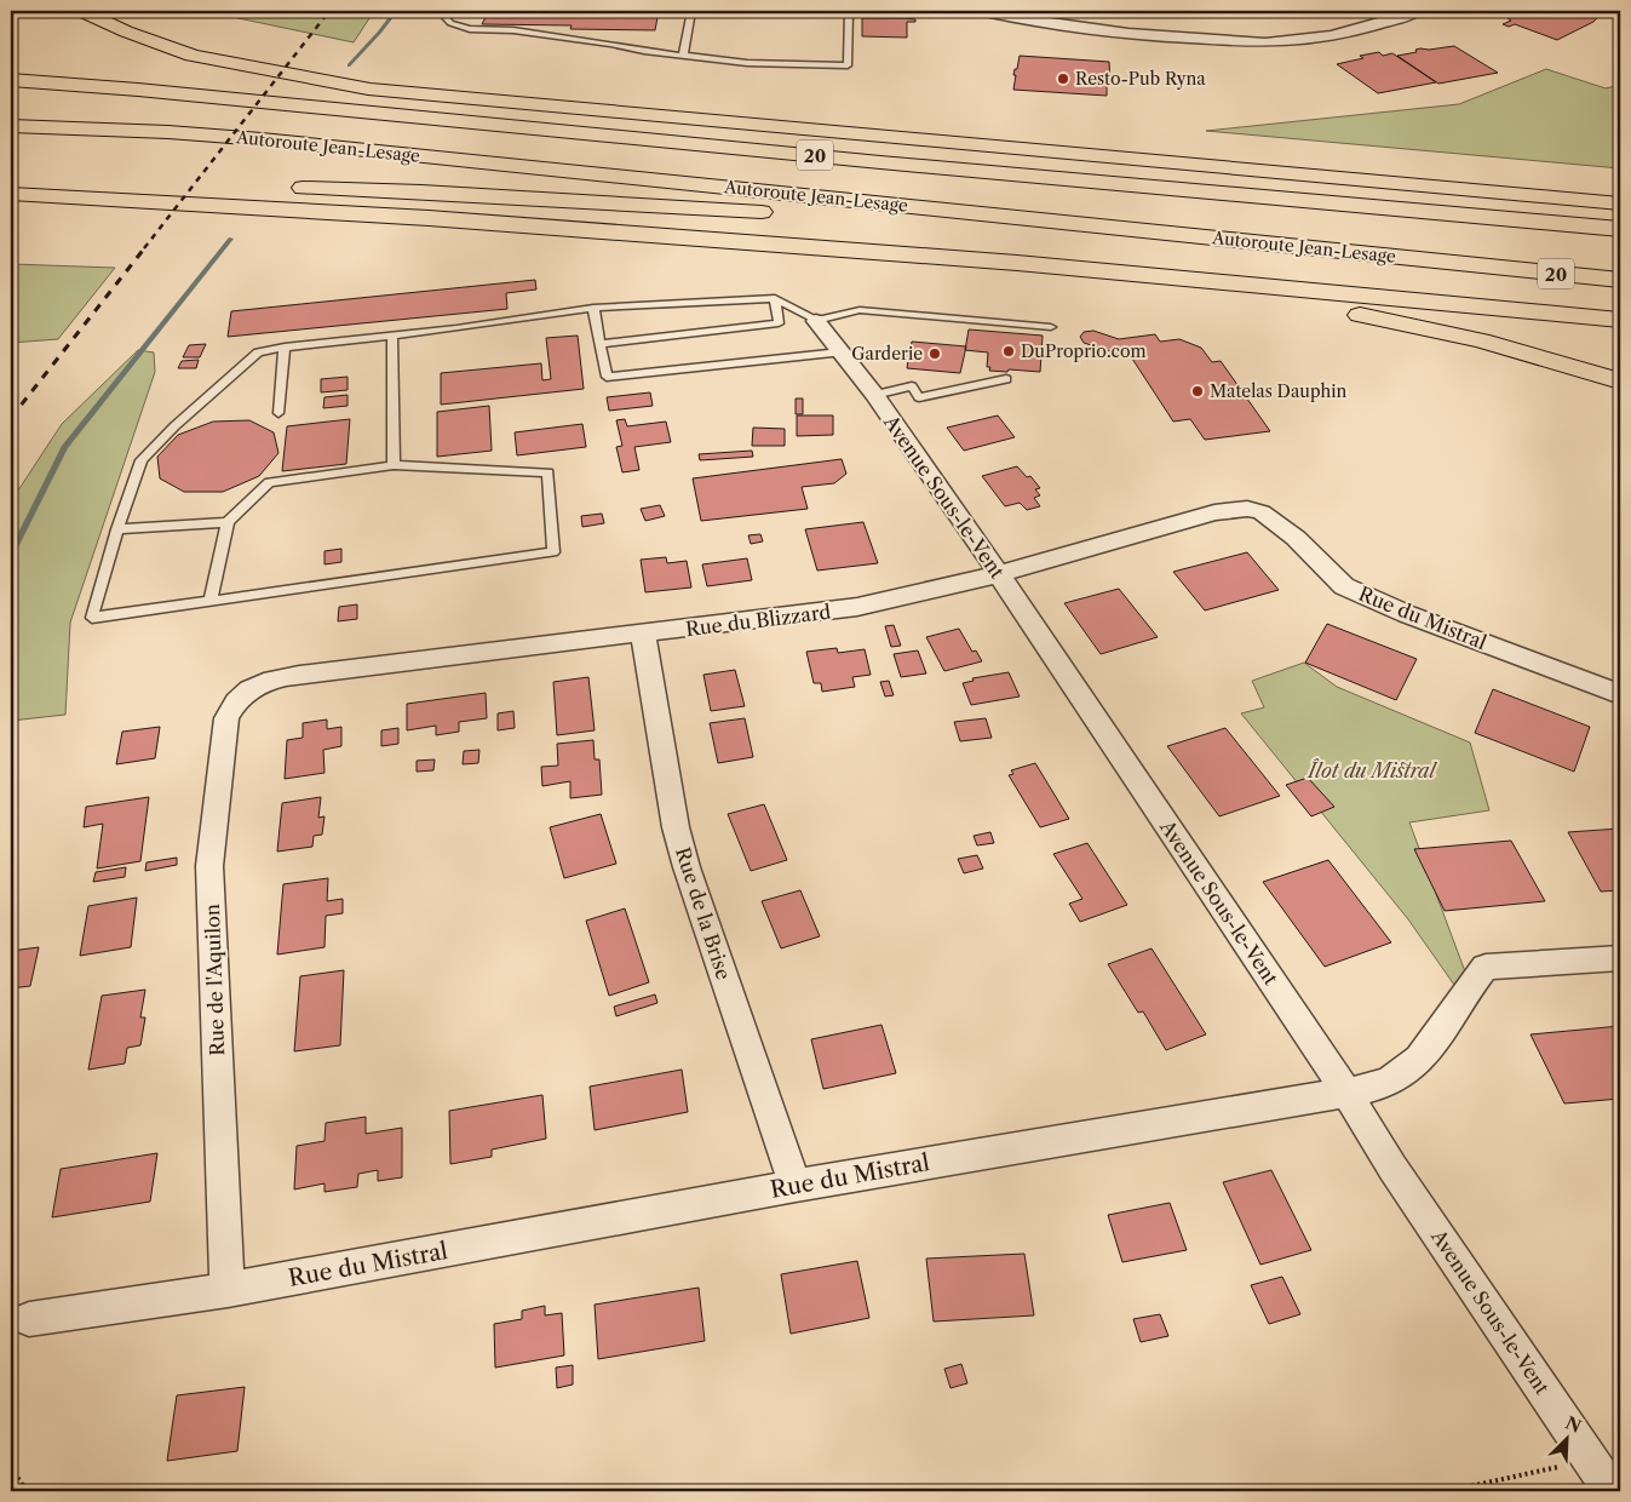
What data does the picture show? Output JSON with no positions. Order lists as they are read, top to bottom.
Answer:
{
  "streets": {
    "highway": ["Autoroute Jean-Lesage", "20"],
    "street": [
      "Avenue Sous-le-Vent",
      "Rue du Mistral",
      "Rue du Blizzard",
      "Rue de la Brise",
      "Rue de l'Aquilon"
    ]
  },
  "crossings": [
    ["Avenue Sous-le-Vent", "Rue du Mistral"],
    ["Avenue Sous-le-Vent", "Rue du Blizzard"],
    ["Rue du Mistral", "Rue du Blizzard"],
    ["Rue du Mistral", "Rue de la Brise"],
    ["Rue du Mistral", "Rue de l'Aquilon"],
    ["Rue du Blizzard", "Rue de la Brise"],
    ["Rue du Blizzard", "Rue de l'Aquilon"]
  ],
  "parks": ["Îlot du Mistral"],
  "places": [
    "Resto-Pub Ryna",
    "DuProprio.com",
    "Garderie",
    "Matelas Dauphin"
  ],
  "north": "top right"
}
